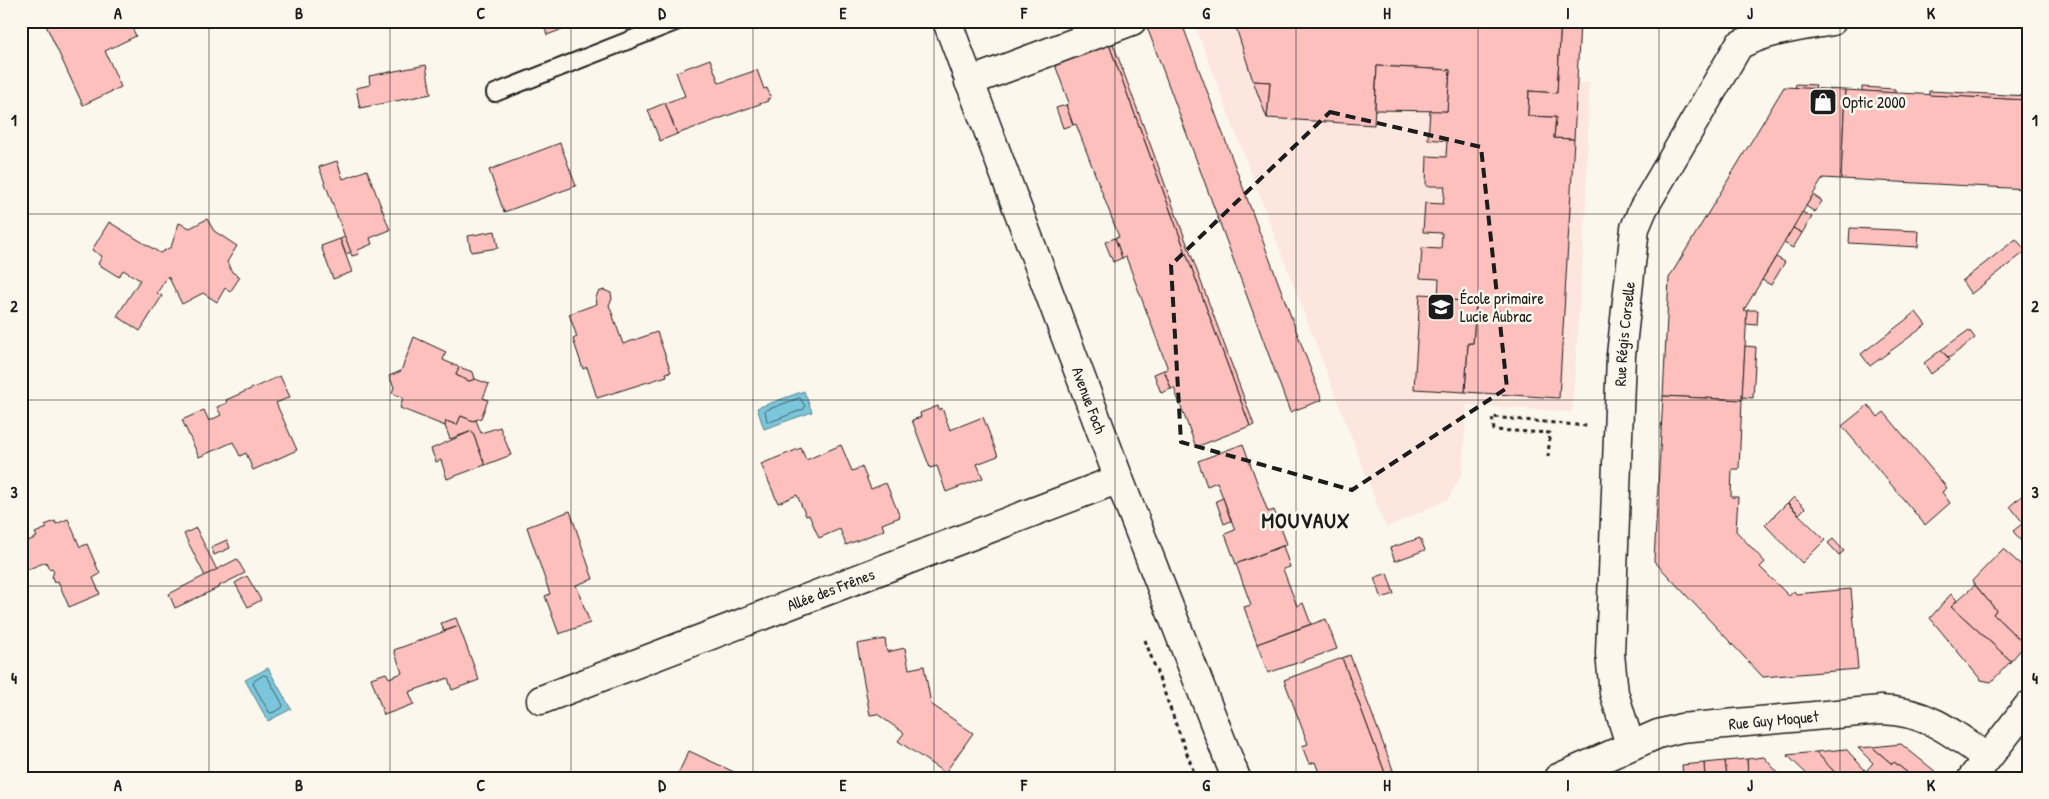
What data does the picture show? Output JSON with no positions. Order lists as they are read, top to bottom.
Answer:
{
  "streets": {
    "street": [
      "Rue Régis Corselle",
      "Avenue Foch",
      "Allée des Frênes",
      "Rue Guy Moquet"
    ]
  },
  "crossings": [
    ["Rue Régis Corselle", "Rue Guy Moquet"],
    ["Avenue Foch", "Allée des Frênes"]
  ],
  "districts": ["MOUVAUX"],
  "places": {
    "shop": ["Optic 2000"],
    "school or university": ["École primaire Lucie Aubrac"]
  },
  "grid": {
    "columns": [
      "A",
      "B",
      "C",
      "D",
      "E",
      "F",
      "G",
      "H",
      "I",
      "J",
      "K"
    ],
    "rows": [
      "1",
      "2",
      "3",
      "4"
    ]
  }
}
